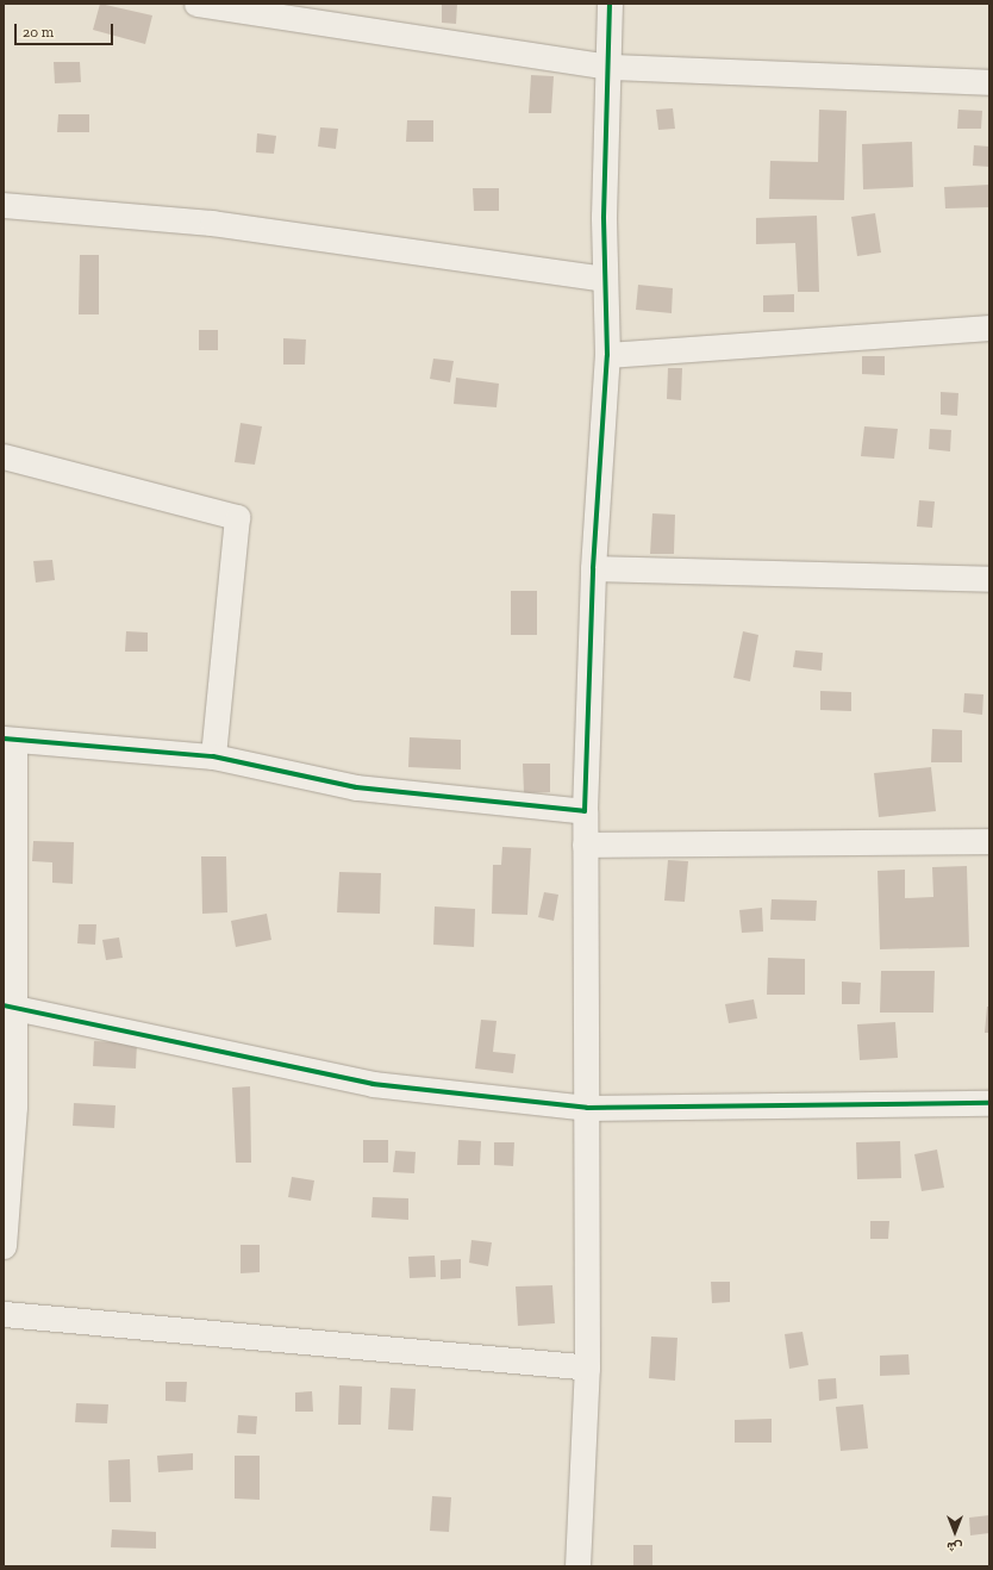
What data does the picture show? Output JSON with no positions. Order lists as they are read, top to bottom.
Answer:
{
  "scale_bar": "20 m",
  "north": "bottom"
}
